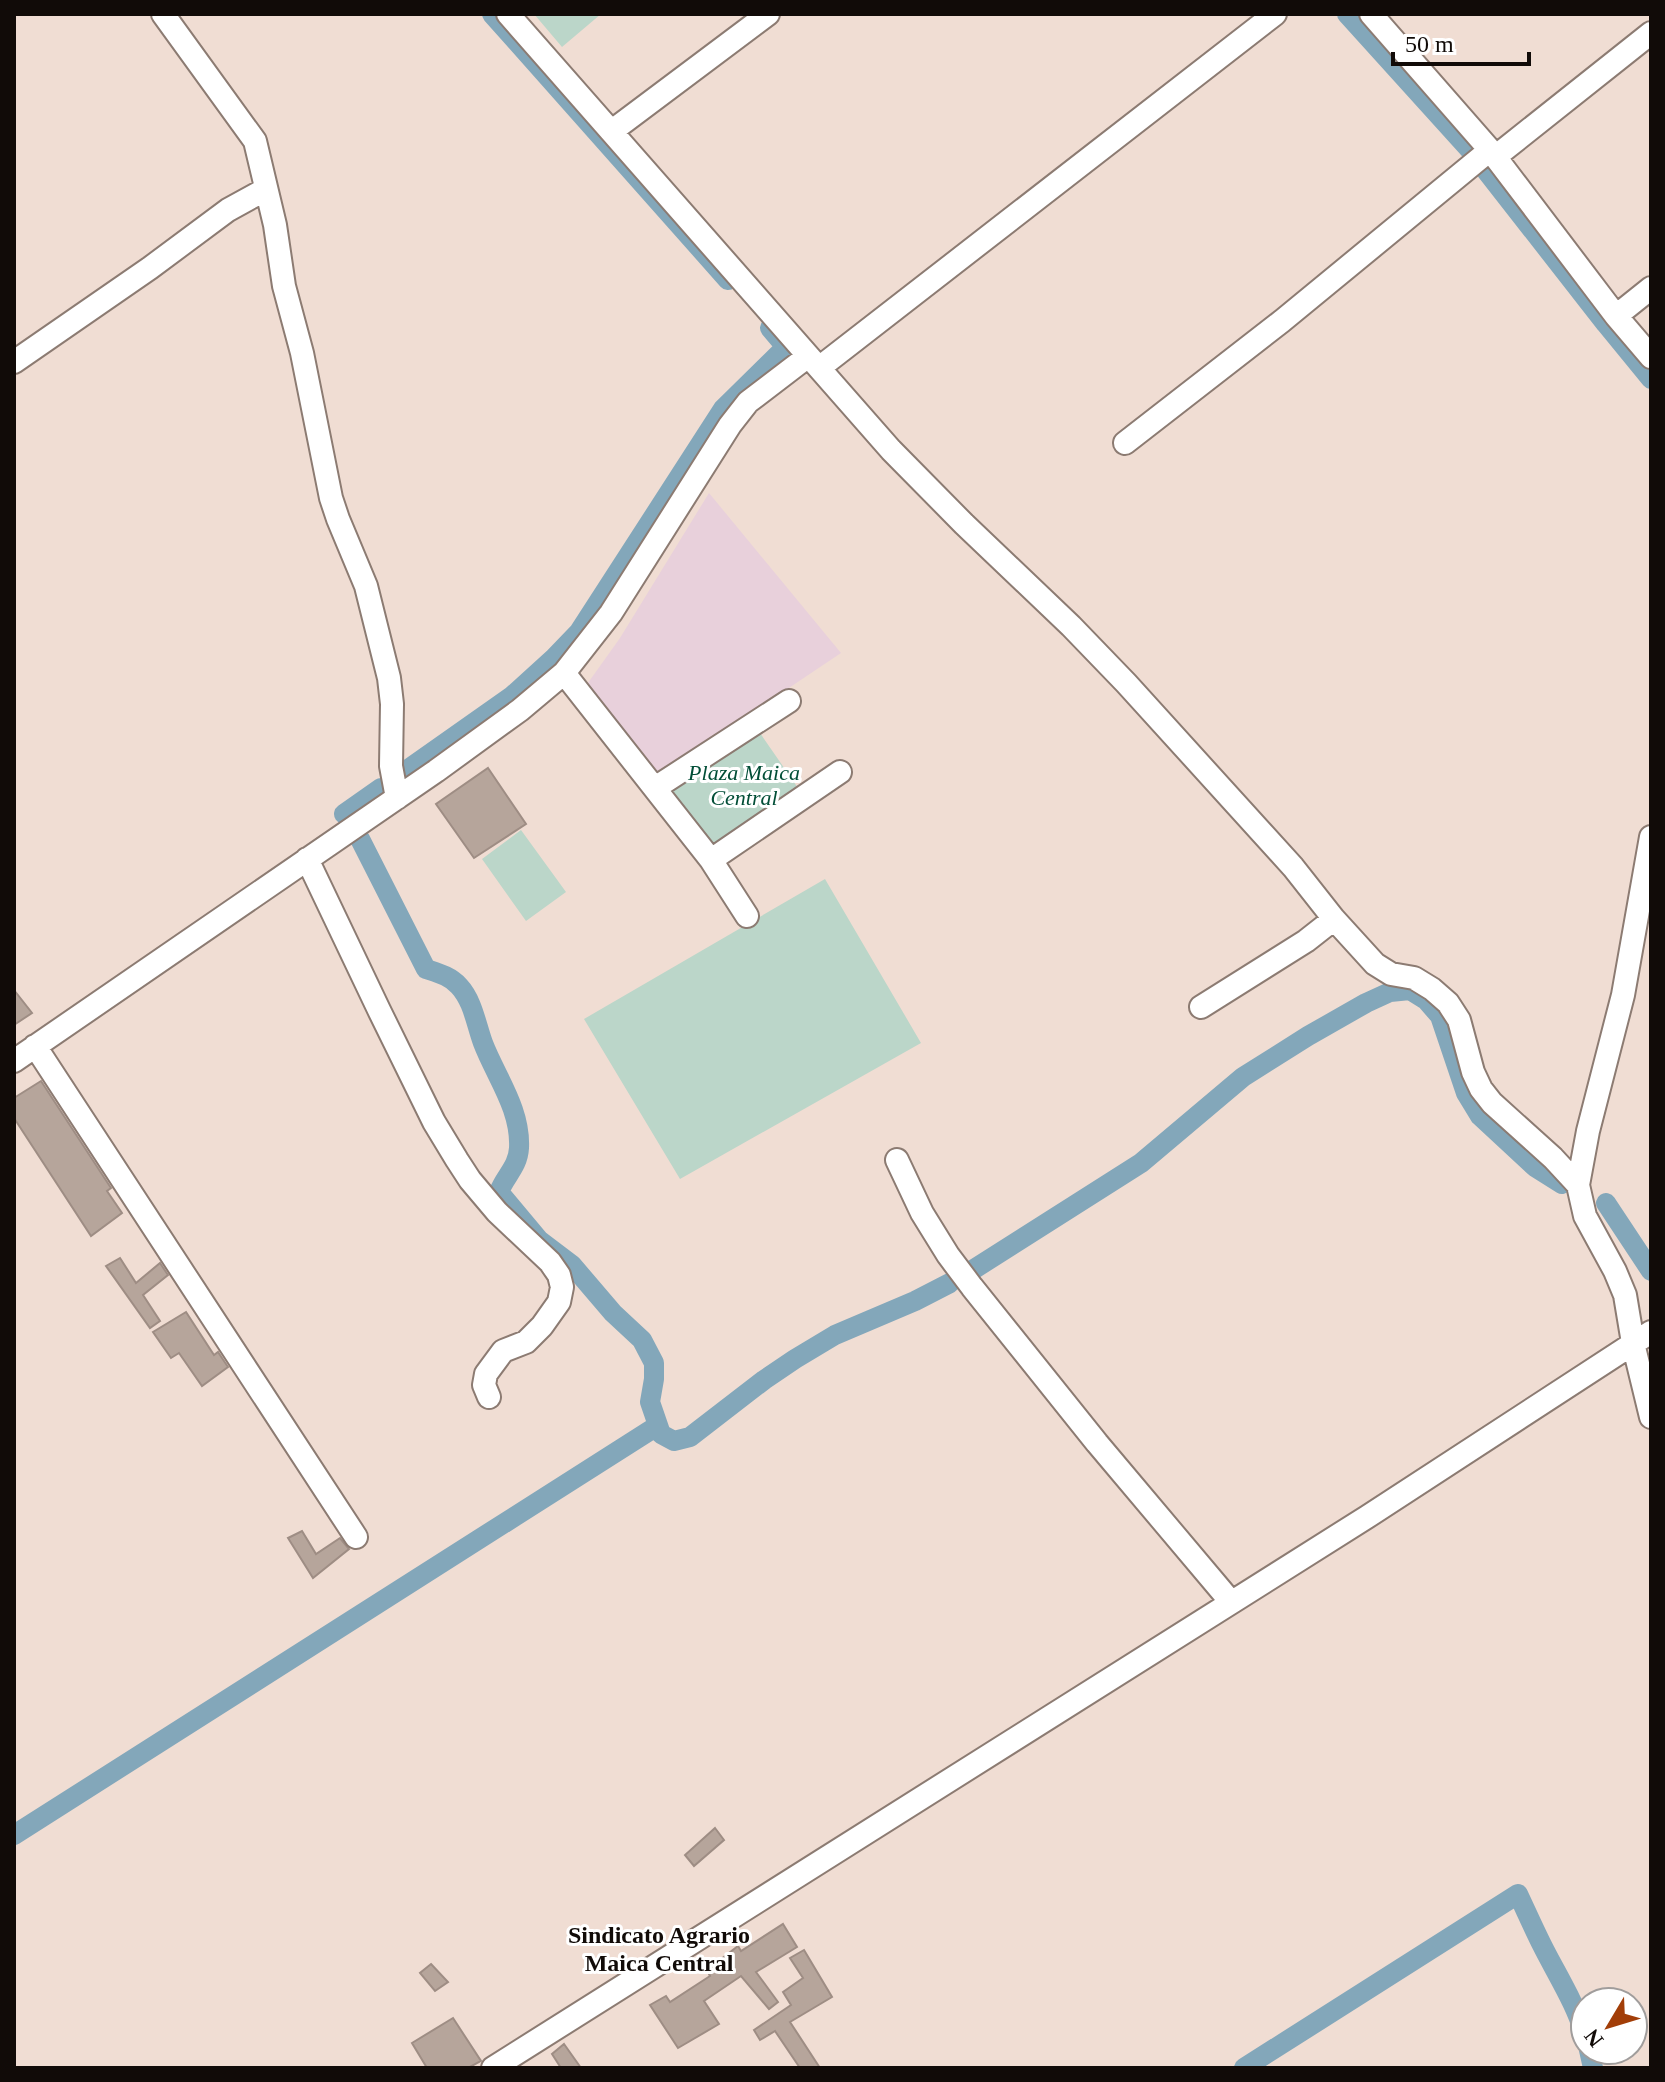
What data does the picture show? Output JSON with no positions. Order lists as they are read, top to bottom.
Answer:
{
  "districts": ["Sindicato Agrario Maica Central"],
  "parks": ["Plaza Maica Central"],
  "scale_bar": "50 m",
  "north": "bottom left"
}
